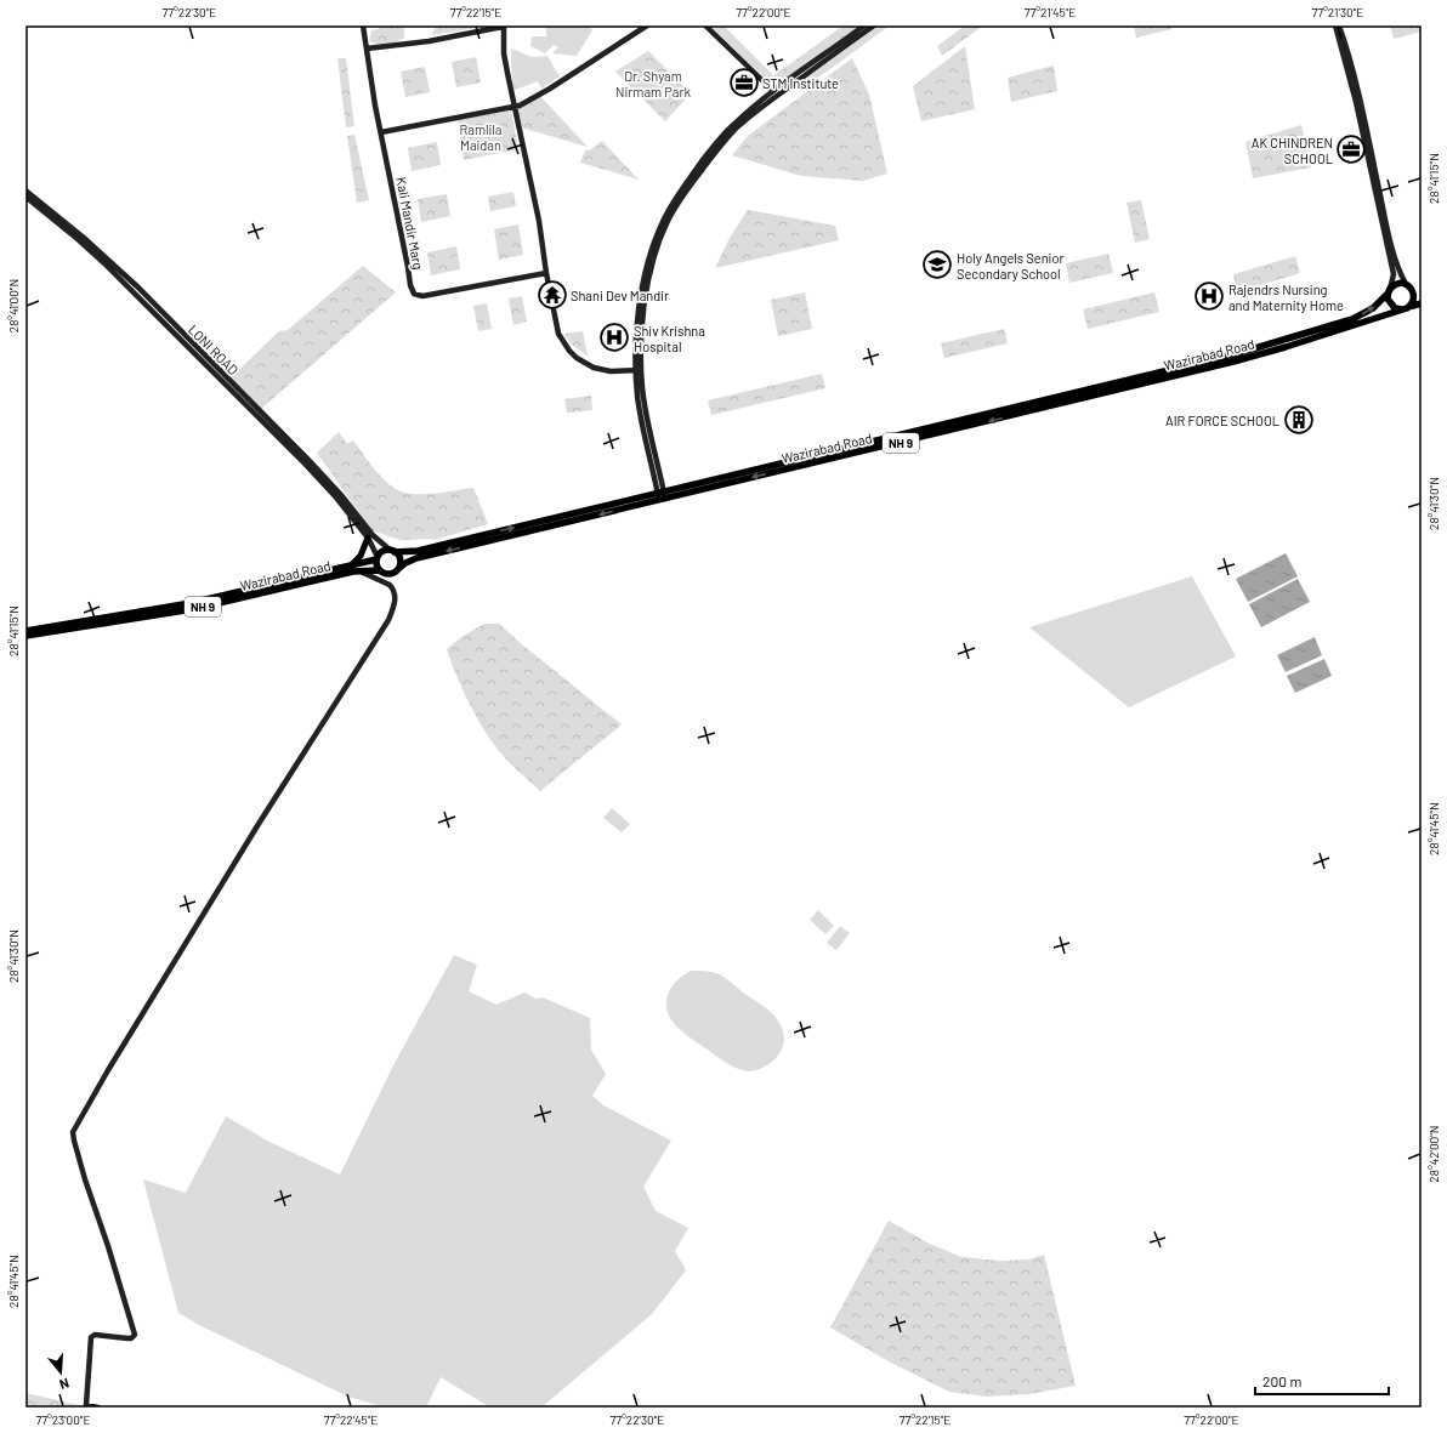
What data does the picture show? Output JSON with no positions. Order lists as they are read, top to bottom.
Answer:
{
  "streets": {
    "highway": ["Wazirabad Road", "NH 9"],
    "street": ["Kali Mandir Marg", "LONI ROAD"]
  },
  "parks": ["Dr. Shyam Nirmam Park", "Ramlila Maidan"],
  "places": {
    "office": ["STM Institute", "AK CHINDREN SCHOOL"],
    "school or university": ["Holy Angels Senior Secondary School"],
    "temple": ["Shani Dev Mandir"],
    "hospital": ["Rajendrs Nursing and Maternity Home", "Shiv Krishna Hospital"],
    "building": ["AIR FORCE SCHOOL"]
  },
  "scale_bar": "200 m",
  "north": "bottom",
  "coordinates": [
    "77°22'30\"E",
    "77°22'15\"E",
    "77°22'00\"E",
    "77°21'45\"E",
    "77°21'30\"E",
    "28°41'15\"N",
    "28°41'00\"N",
    "28°41'30\"N",
    "28°41'45\"N",
    "28°42'00\"N",
    "77°23'00\"E",
    "77°22'45\"E"
  ]
}
